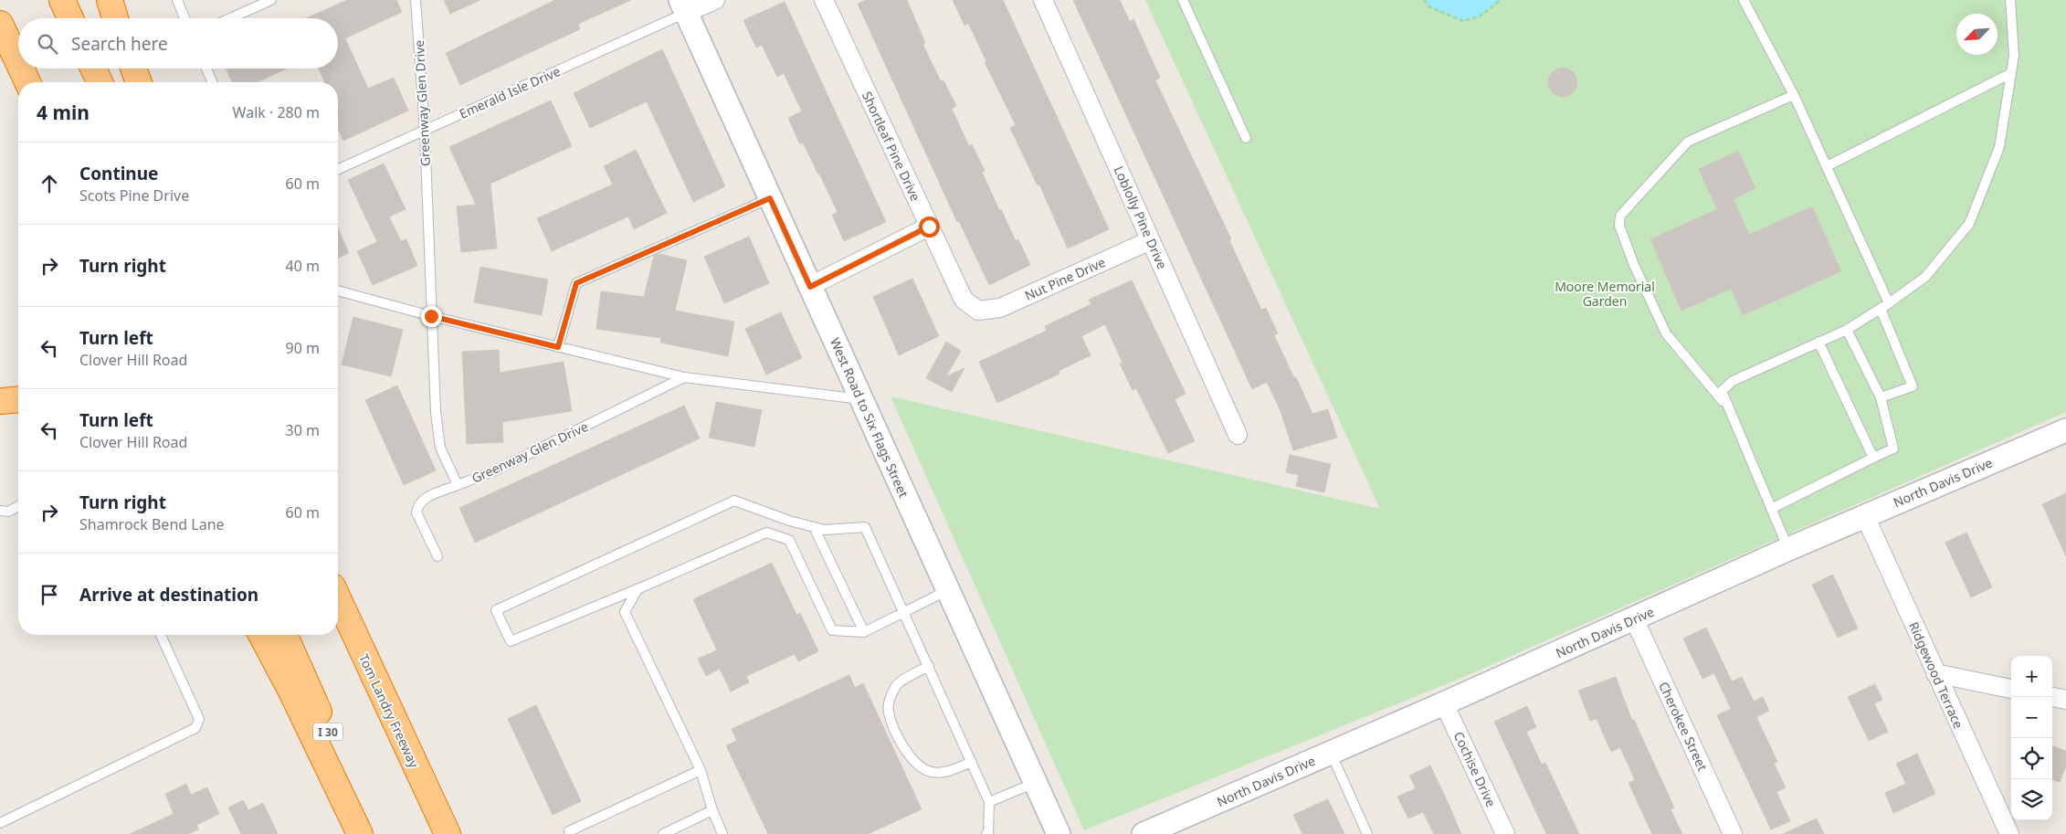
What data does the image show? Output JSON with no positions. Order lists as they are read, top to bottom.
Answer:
{
  "streets": {
    "highway": ["Tom Landry Freeway", "I 30"],
    "street": [
      "Shortleaf Pine Drive",
      "Loblolly Pine Drive",
      "Nut Pine Drive",
      "West Road to Six Flags Street",
      "North Davis Drive",
      "Ridgewood Terrace",
      "Cherokee Street",
      "Cochise Drive"
    ],
    "lane": ["Emerald Isle Drive", "Greenway Glen Drive"]
  },
  "crossings": [
    ["Emerald Isle Drive", "Greenway Glen Drive"],
    ["Emerald Isle Drive", "West Road to Six Flags Street"],
    ["Shortleaf Pine Drive", "Nut Pine Drive"],
    ["Loblolly Pine Drive", "Nut Pine Drive"],
    ["North Davis Drive", "Ridgewood Terrace"],
    ["North Davis Drive", "Cherokee Street"],
    ["North Davis Drive", "Cochise Drive"]
  ],
  "parks": ["Moore Memorial Garden"],
  "north": "bottom left",
  "page": {
    "search": "Search here",
    "heading": ["4 min", "Walk · 280 m"],
    "list": [
      ["Continue", "Scots Pine Drive", "60 m"],
      ["Turn right", "40 m"],
      ["Turn left", "Clover Hill Road", "90 m"],
      ["Turn left", "Clover Hill Road", "30 m"],
      ["Turn right", "Shamrock Bend Lane", "60 m"],
      "Arrive at destination"
    ],
    "map_buttons": ["+", "−"]
  }
}
